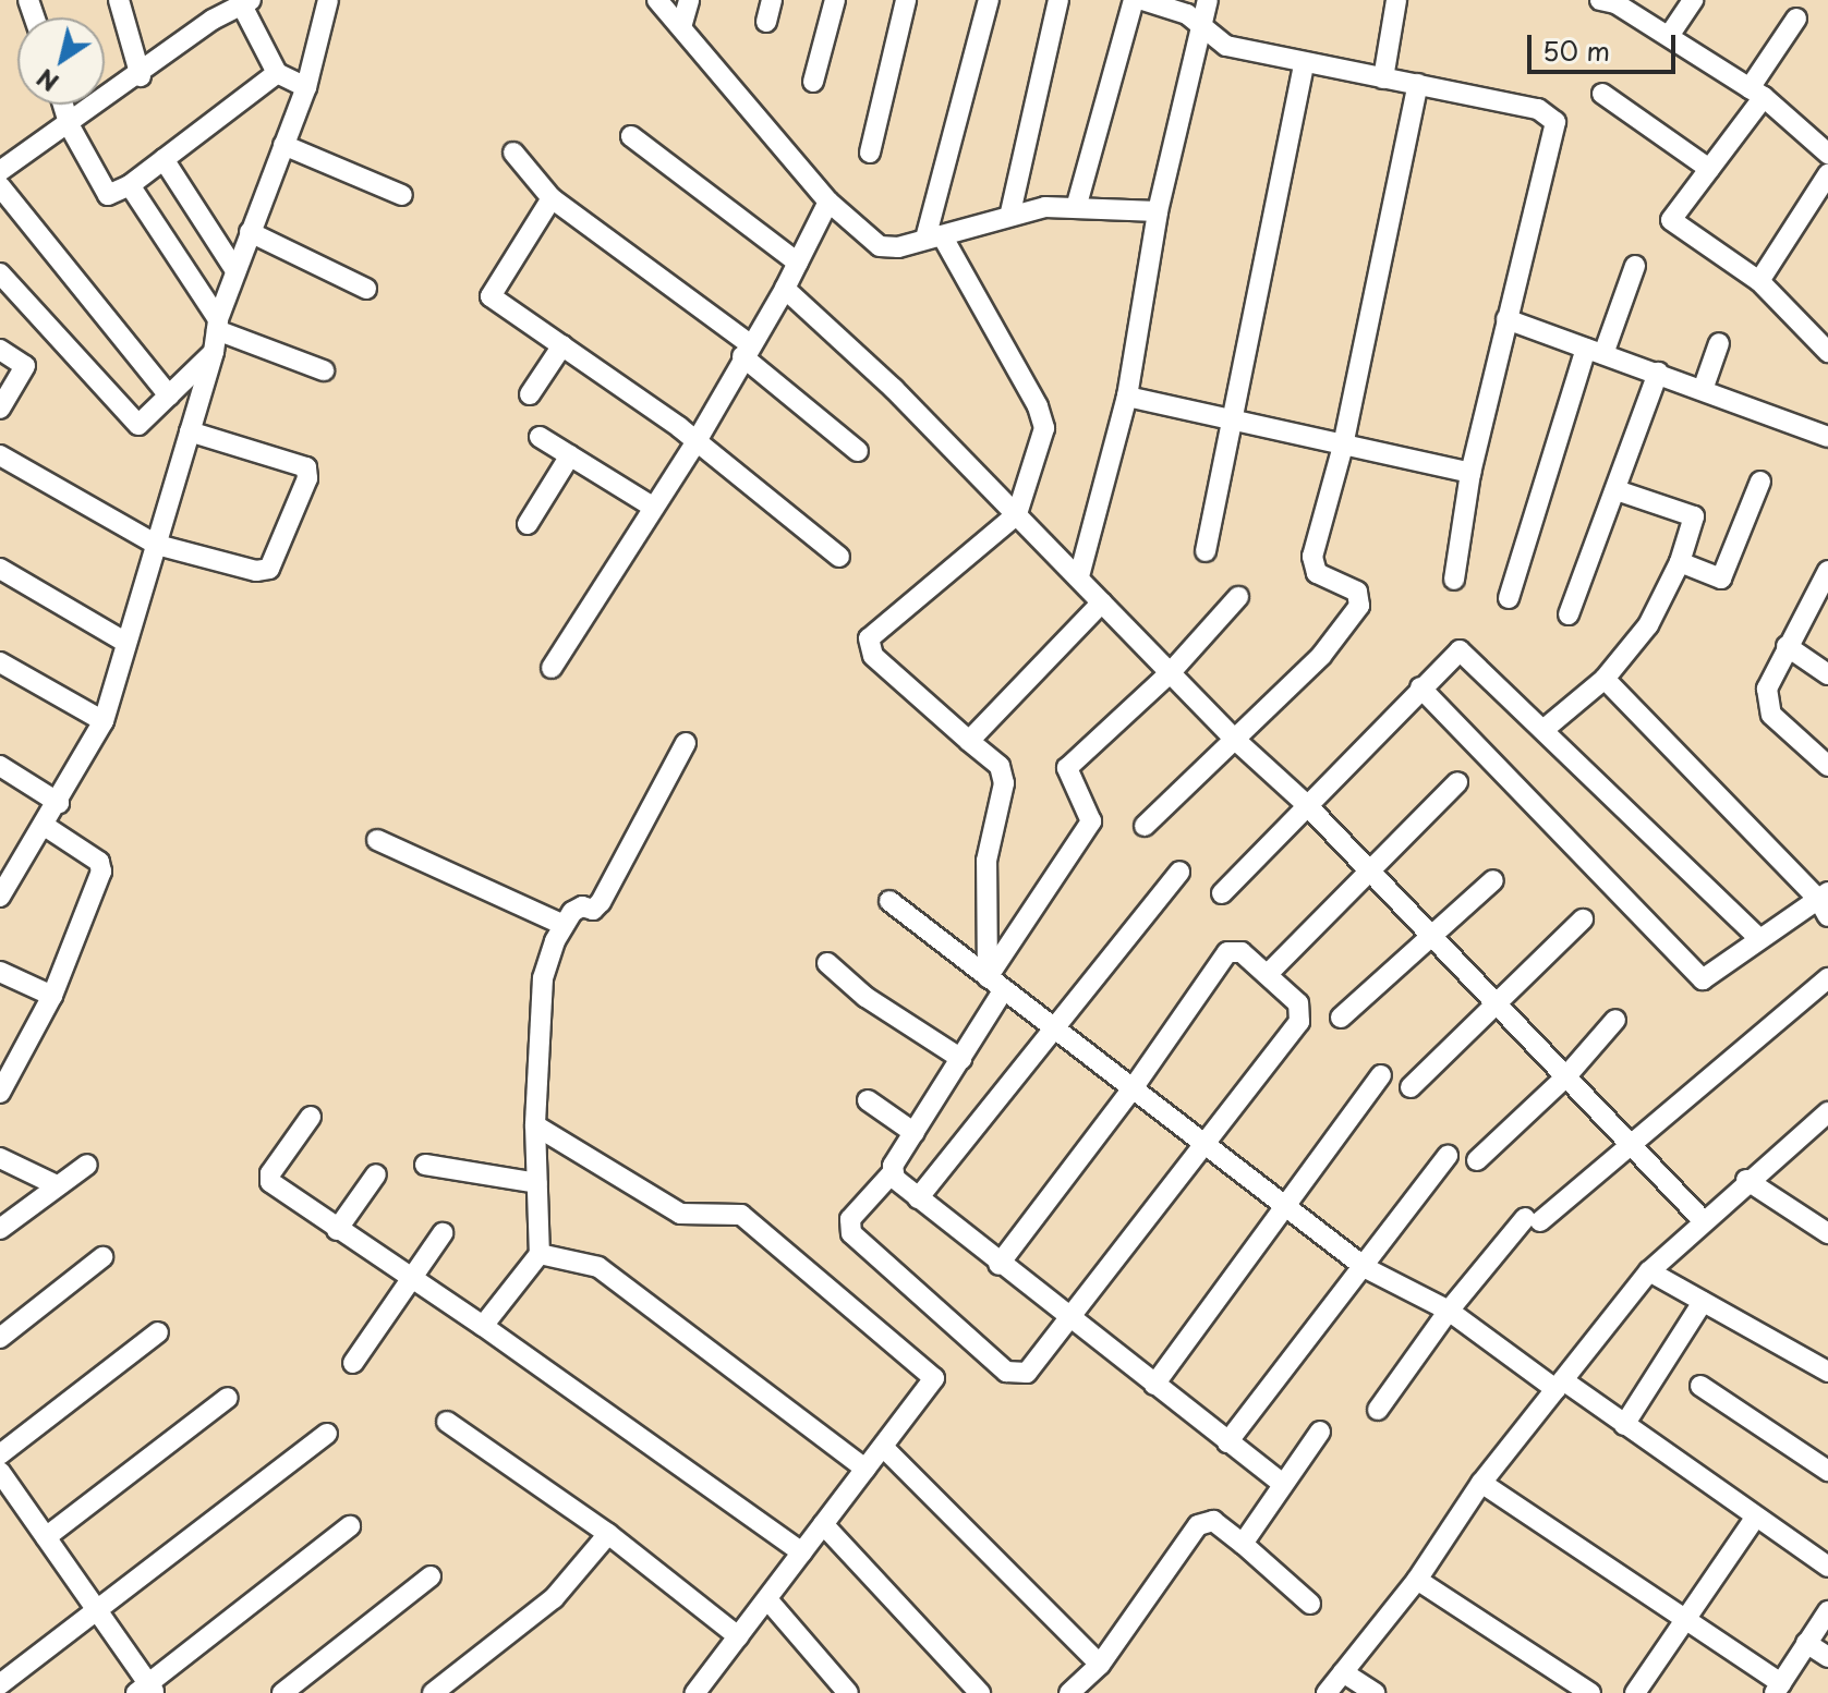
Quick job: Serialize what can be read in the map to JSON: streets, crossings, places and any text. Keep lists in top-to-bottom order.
{
  "scale_bar": "50 m",
  "north": "bottom left"
}
